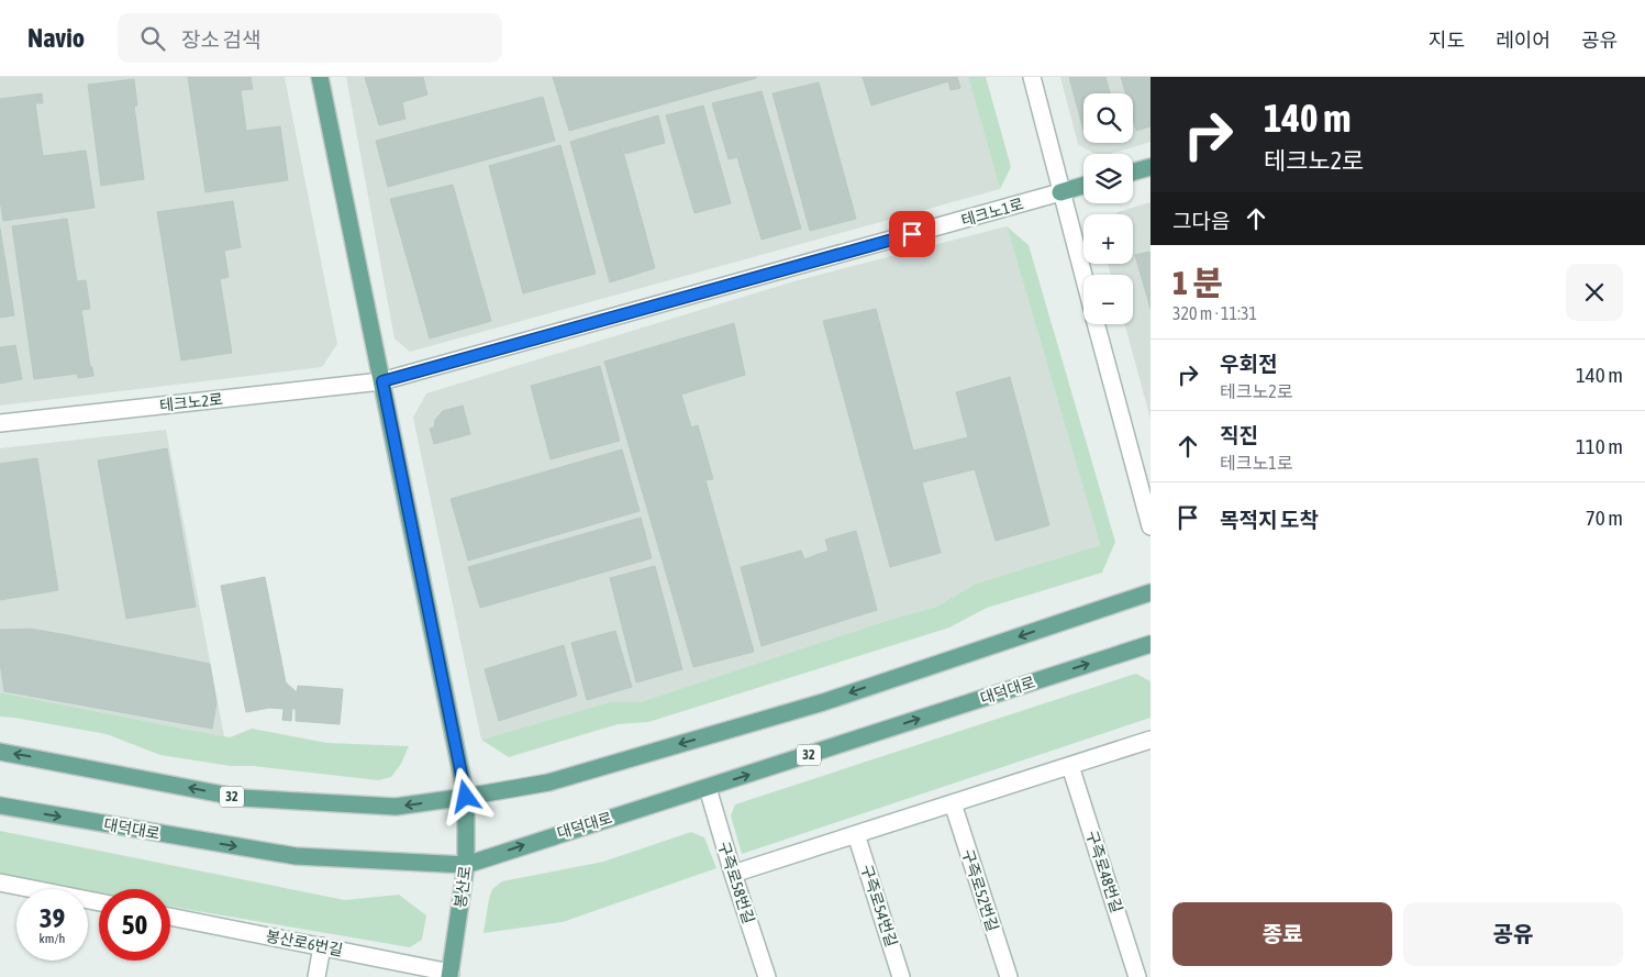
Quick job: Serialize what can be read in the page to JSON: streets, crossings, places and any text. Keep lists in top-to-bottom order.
{
  "streets": {
    "main road": [
      "테크노1로",
      "대덕대로",
      "32",
      "봉산로"
    ],
    "street": [
      "테크노2로",
      "구즉로48번길",
      "구즉로58번길",
      "구즉로52번길",
      "구즉로54번길",
      "봉산로6번길"
    ]
  },
  "crossings": [
    ["테크노1로", "테크노2로"],
    ["대덕대로", "구즉로58번길"],
    ["대덕대로", "봉산로"],
    ["32", "봉산로"],
    ["봉산로", "봉산로6번길"]
  ],
  "page": {
    "header": "Navio",
    "search": "장소 검색",
    "nav": ["지도", "레이어", "공유"],
    "turn": ["140 m", "테크노2로"],
    "map_buttons": ["+", "−"],
    "then": "그다음",
    "heading": ["1 분", "320 m · 11:31"],
    "list": [
      {
        "name": "우회전",
        "note": "테크노2로",
        "value": "140 m"
      },
      {
        "name": "직진",
        "note": "테크노1로",
        "value": "110 m"
      },
      {
        "name": "목적지 도착",
        "value": "70 m"
      }
    ],
    "speed": "39 km/h",
    "limit": "50",
    "buttons": ["종료", "공유"]
  }
}
